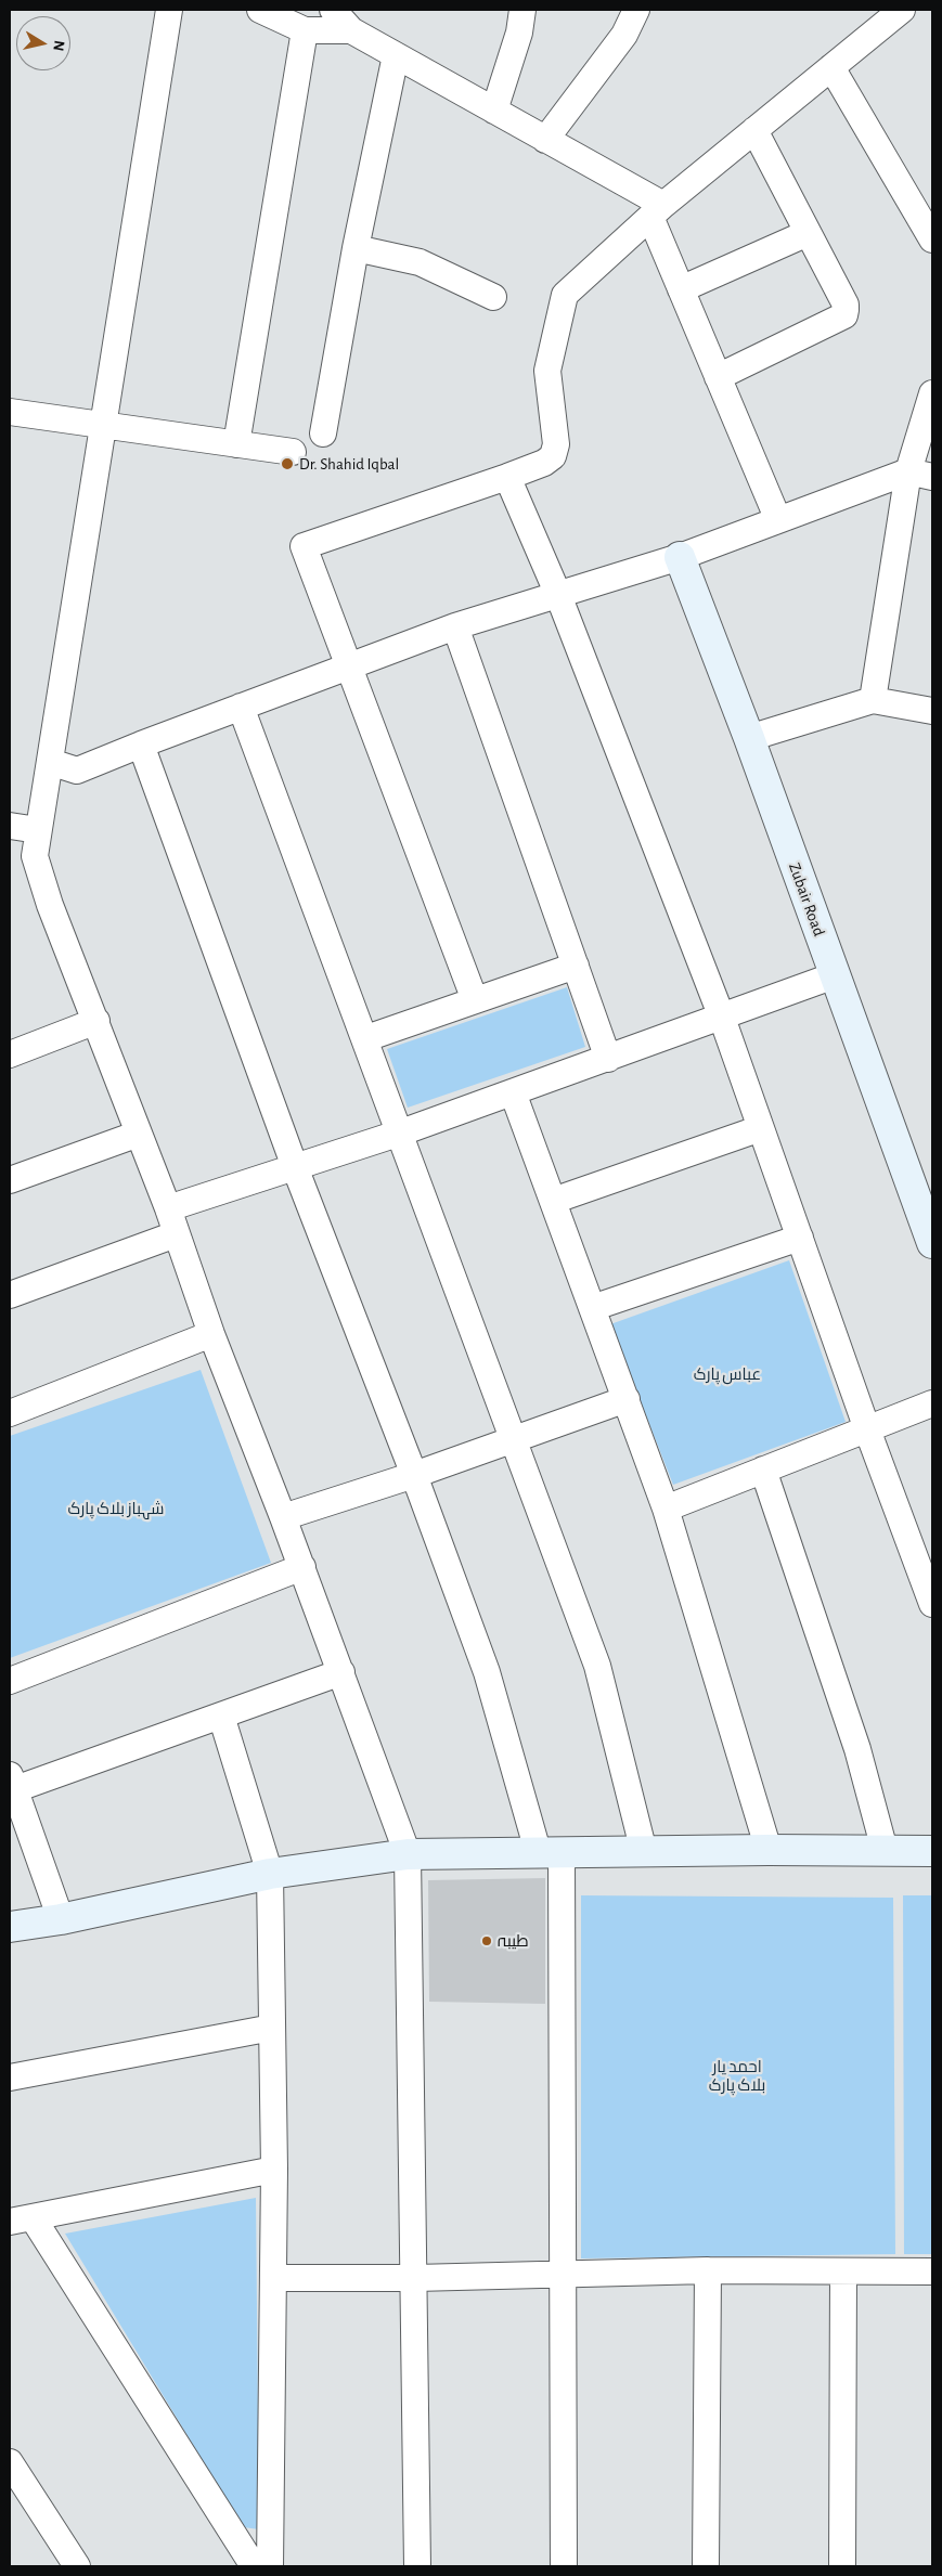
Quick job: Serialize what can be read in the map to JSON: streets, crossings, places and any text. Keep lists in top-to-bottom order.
{
  "streets": {
    "street": ["Zubair Road"]
  },
  "parks": ["عباس پارک", "شہباز بلاک پارک", "احمد یار بلاک پارک"],
  "places": ["Dr. Shahid Iqbal", "طیبہ"],
  "north": "right"
}
